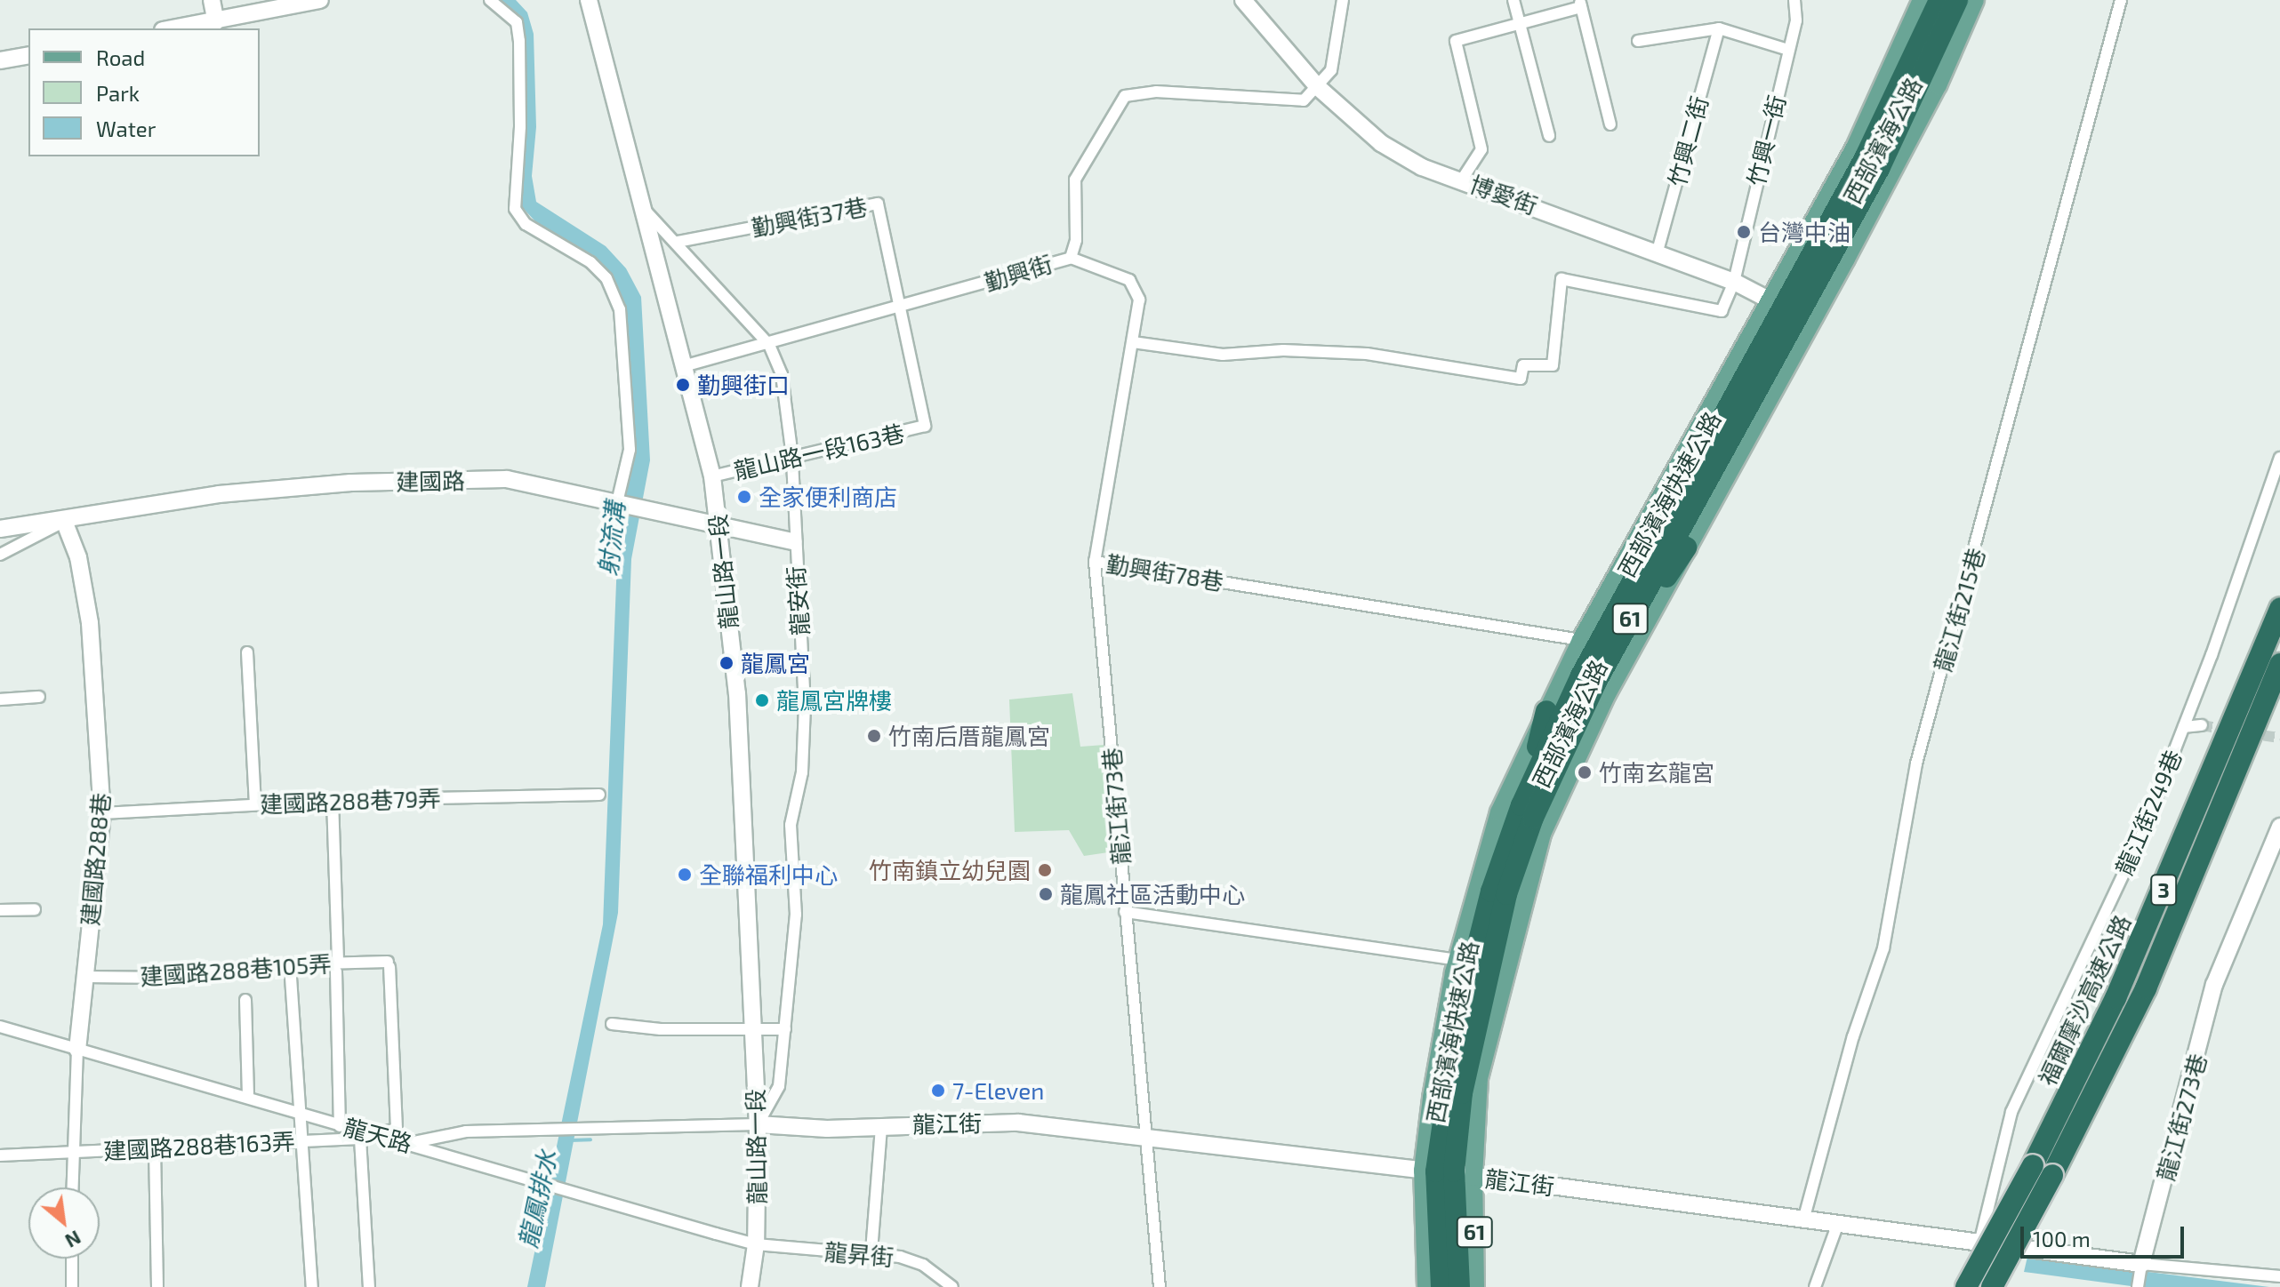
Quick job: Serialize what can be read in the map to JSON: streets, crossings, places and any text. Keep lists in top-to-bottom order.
{
  "streets": {
    "highway": [
      "西部濱海快速公路",
      "61",
      "3",
      "福爾摩沙高速公路"
    ],
    "main road": ["西部濱海公路"],
    "street": [
      "竹興一街",
      "竹興二街",
      "博愛街",
      "勤興街37巷",
      "勤興街",
      "龍山路一段163巷",
      "建國路",
      "龍山路一段",
      "勤興街78巷",
      "龍安街",
      "龍江街215巷",
      "建國路288巷79弄",
      "龍江街73巷",
      "龍江街249巷",
      "建國路288巷",
      "建國路288巷105弄",
      "龍江街273巷",
      "龍江街",
      "龍天路",
      "建國路288巷163弄",
      "龍昇街"
    ]
  },
  "crossings": [
    ["竹興一街", "博愛街"],
    ["竹興一街", "勤興街78巷"],
    ["西部濱海公路", "博愛街"],
    ["西部濱海公路", "西部濱海快速公路"],
    ["西部濱海公路", "勤興街78巷"],
    ["西部濱海公路", "龍江街"],
    ["竹興二街", "博愛街"],
    ["博愛街", "勤興街"],
    ["博愛街", "西部濱海快速公路"],
    ["勤興街37巷", "勤興街"],
    ["勤興街37巷", "龍山路一段163巷"],
    ["勤興街37巷", "龍安街"],
    ["勤興街", "龍山路一段163巷"],
    ["勤興街", "龍山路一段"],
    ["勤興街", "勤興街78巷"],
    ["勤興街", "龍安街"],
    ["龍山路一段163巷", "龍山路一段"],
    ["龍山路一段163巷", "龍安街"],
    ["建國路", "龍山路一段"],
    ["建國路", "龍安街"],
    ["建國路", "建國路288巷"],
    ["西部濱海快速公路", "龍江街"],
    ["龍山路一段", "龍安街"],
    ["龍山路一段", "龍江街"],
    ["龍山路一段", "龍天路"],
    ["龍山路一段", "龍昇街"],
    ["勤興街78巷", "龍江街73巷"],
    ["龍安街", "龍江街"],
    ["龍江街215巷", "龍江街"],
    ["建國路288巷79弄", "建國路288巷"],
    ["龍江街73巷", "龍江街"],
    ["龍江街249巷", "龍江街"],
    ["建國路288巷", "建國路288巷105弄"],
    ["建國路288巷", "龍天路"],
    ["建國路288巷", "建國路288巷163弄"],
    ["建國路288巷105弄", "建國路288巷163弄"],
    ["龍江街273巷", "龍江街"],
    ["龍天路", "建國路288巷163弄"],
    ["龍天路", "龍昇街"]
  ],
  "water": ["射流溝", "龍鳳排水"],
  "places": [
    "台灣中油",
    "勤興街口",
    "全家便利商店",
    "龍鳳宮",
    "龍鳳宮牌樓",
    "竹南后厝龍鳳宮",
    "竹南玄龍宮",
    "竹南鎮立幼兒園",
    "全聯福利中心",
    "龍鳳社區活動中心",
    "7-Eleven"
  ],
  "legend": ["Road", "Park", "Water"],
  "scale_bar": "100 m",
  "north": "bottom right"
}
